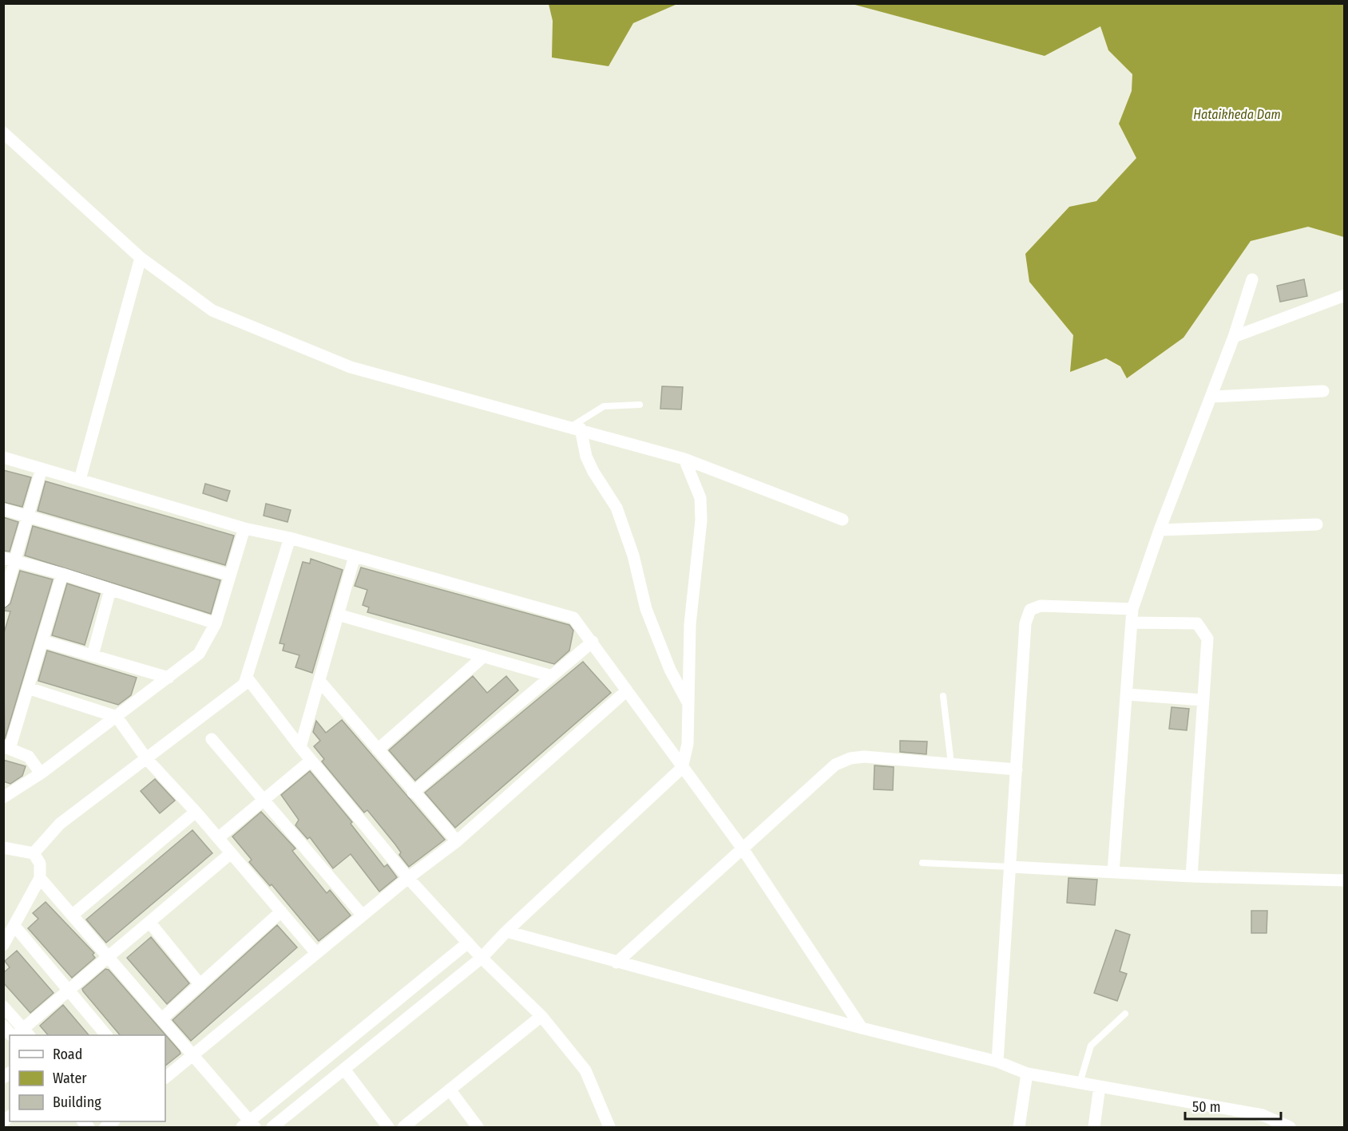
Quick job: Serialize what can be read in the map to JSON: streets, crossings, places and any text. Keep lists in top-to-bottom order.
{
  "water": ["Hataikheda Dam"],
  "legend": ["Road", "Water", "Building"],
  "scale_bar": "50 m"
}
